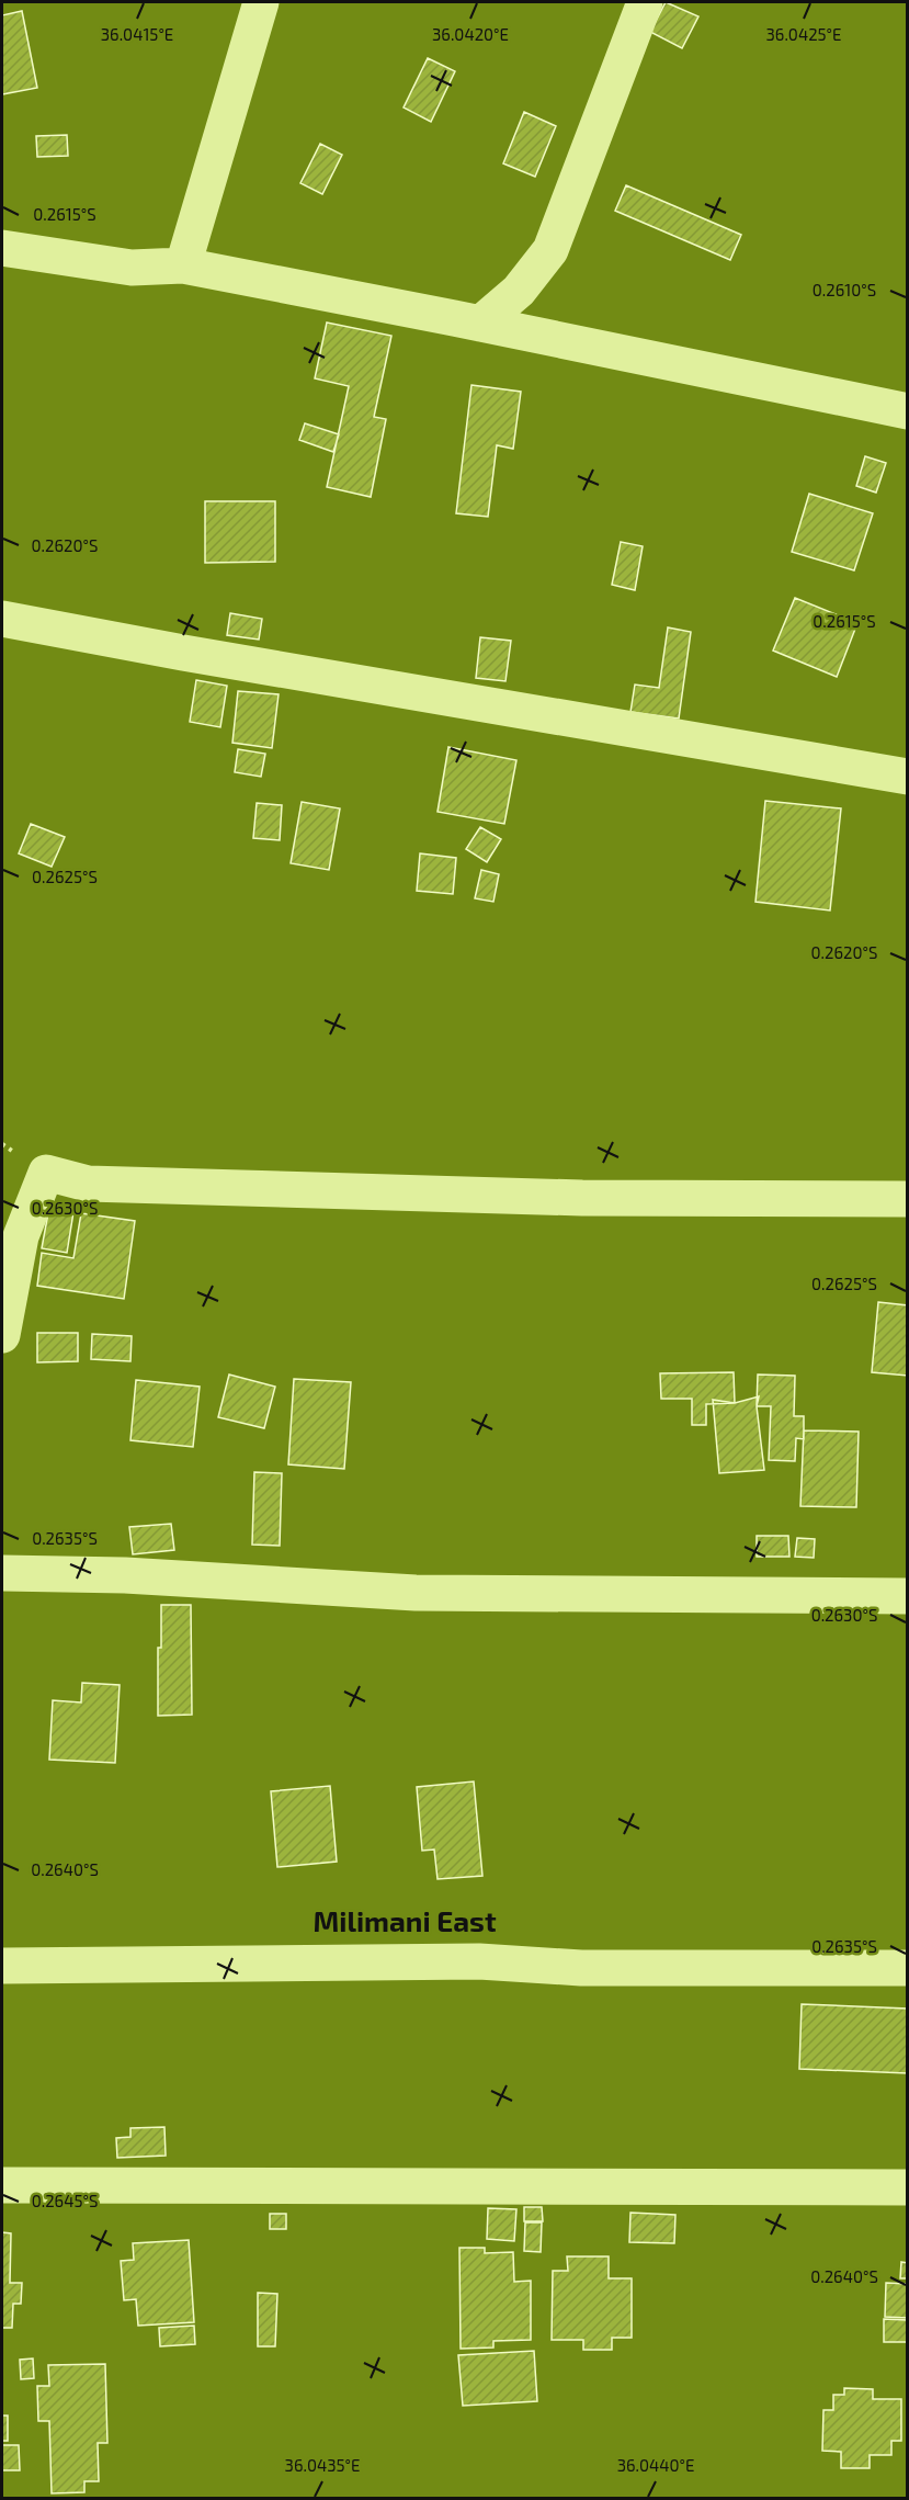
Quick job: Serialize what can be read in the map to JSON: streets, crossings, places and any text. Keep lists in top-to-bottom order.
{
  "districts": ["Milimani East"],
  "coordinates": [
    "36.0415°E",
    "36.0420°E",
    "36.0425°E",
    "0.2615°S",
    "0.2610°S",
    "0.2620°S",
    "0.2625°S",
    "0.2630°S",
    "0.2635°S",
    "0.2640°S",
    "0.2645°S",
    "36.0435°E",
    "36.0440°E"
  ]
}
